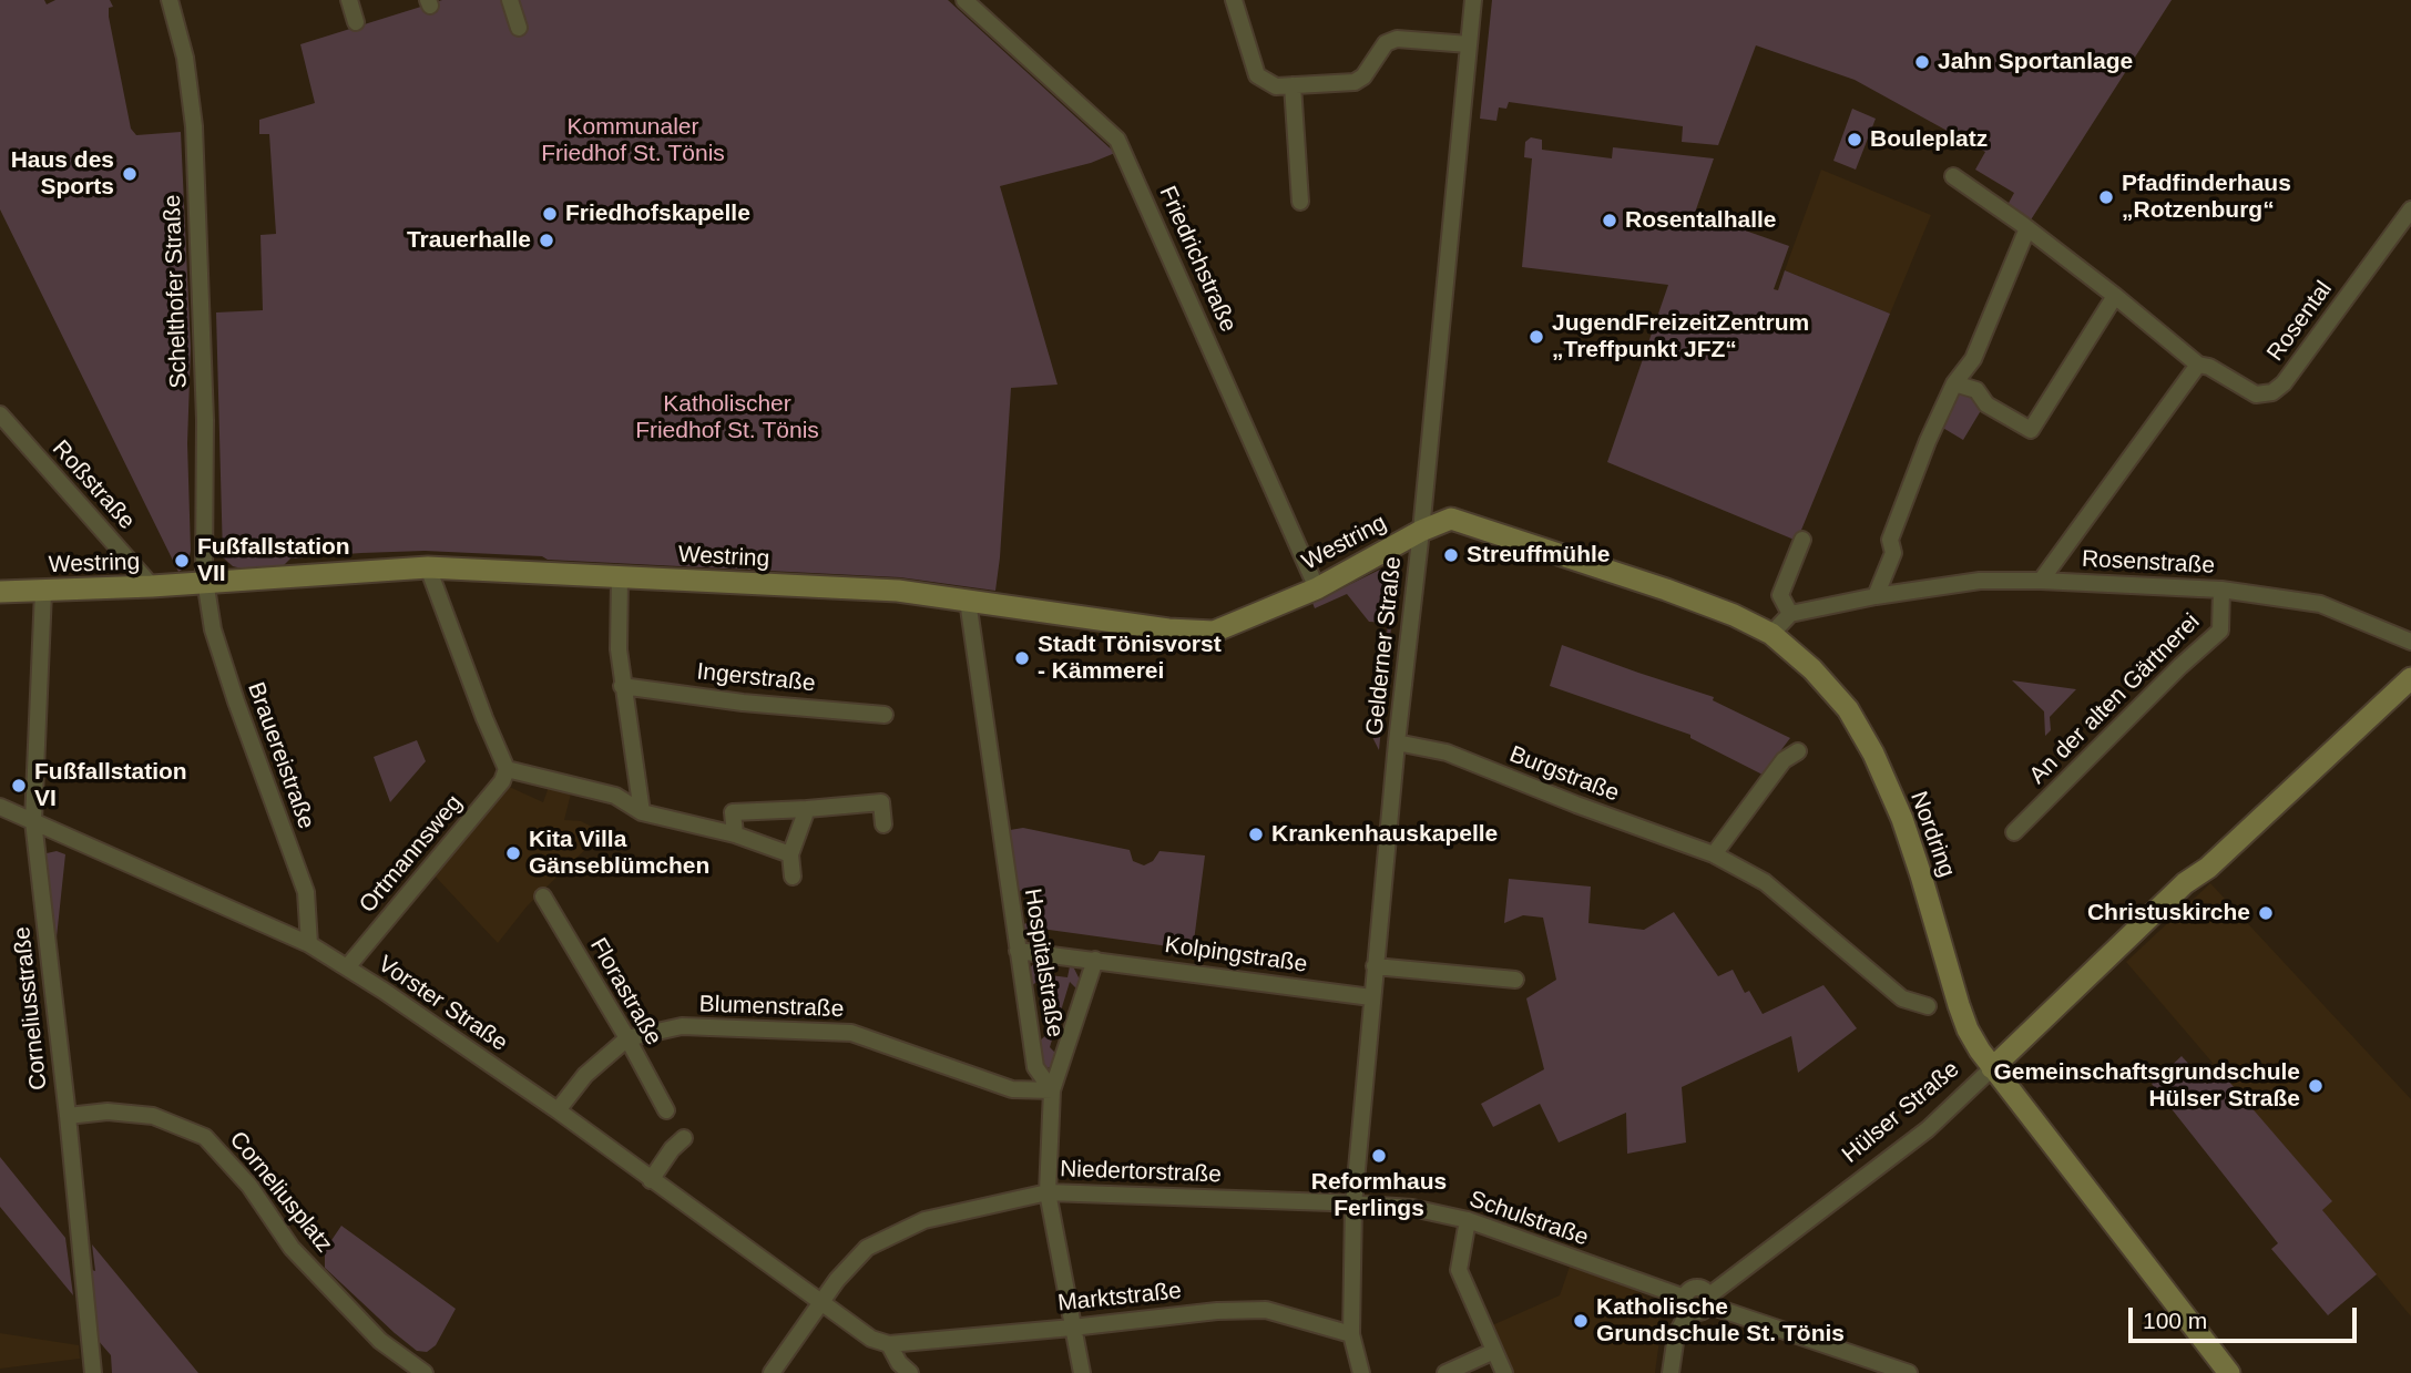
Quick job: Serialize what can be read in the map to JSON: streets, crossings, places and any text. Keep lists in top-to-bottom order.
{
  "streets": {
    "street": [
      "Friedrichstraße",
      "Schelthofer Straße",
      "Rosental",
      "Roßstraße",
      "Westring",
      "Rosenstraße",
      "Gelderner Straße",
      "Ingerstraße",
      "An der alten Gärtnerei",
      "Brauereistraße",
      "Burgstraße",
      "Nordring",
      "Ortmannsweg",
      "Kolpingstraße",
      "Hospitalstraße",
      "Florastraße",
      "Vorster Straße",
      "Blumenstraße",
      "Corneliusstraße",
      "Hülser Straße",
      "Niedertorstraße",
      "Corneliusplatz",
      "Schulstraße",
      "Marktstraße"
    ]
  },
  "crossings": [
    ["Friedrichstraße", "Westring"],
    ["Schelthofer Straße", "Westring"],
    ["Schelthofer Straße", "Brauereistraße"],
    ["Roßstraße", "Westring"],
    ["Westring", "Gelderner Straße"],
    ["Westring", "Brauereistraße"],
    ["Westring", "Nordring"],
    ["Westring", "Hospitalstraße"],
    ["Westring", "Corneliusstraße"],
    ["Rosenstraße", "An der alten Gärtnerei"],
    ["Gelderner Straße", "Burgstraße"],
    ["Gelderner Straße", "Nordring"],
    ["Gelderner Straße", "Kolpingstraße"],
    ["Gelderner Straße", "Niedertorstraße"],
    ["Gelderner Straße", "Schulstraße"],
    ["Gelderner Straße", "Marktstraße"],
    ["Brauereistraße", "Vorster Straße"],
    ["Nordring", "Hülser Straße"],
    ["Ortmannsweg", "Vorster Straße"],
    ["Kolpingstraße", "Hospitalstraße"],
    ["Hospitalstraße", "Blumenstraße"],
    ["Florastraße", "Blumenstraße"],
    ["Vorster Straße", "Blumenstraße"],
    ["Vorster Straße", "Corneliusstraße"],
    ["Vorster Straße", "Niedertorstraße"],
    ["Vorster Straße", "Marktstraße"],
    ["Corneliusstraße", "Corneliusplatz"],
    ["Niedertorstraße", "Schulstraße"]
  ],
  "parks": ["Kommunaler Friedhof St. Tönis", "Katholischer Friedhof St. Tönis"],
  "places": [
    "Jahn Sportanlage",
    "Bouleplatz",
    "Haus des Sports",
    "Pfadfinderhaus „Rotzenburg“",
    "Friedhofskapelle",
    "Rosentalhalle",
    "Trauerhalle",
    "JugendFreizeitZentrum „Treffpunkt JFZ“",
    "Streuffmühle",
    "Fußfallstation VII",
    "Stadt Tönisvorst - Kämmerei",
    "Fußfallstation VI",
    "Krankenhauskapelle",
    "Kita Villa Gänseblümchen",
    "Christuskirche",
    "Gemeinschaftsgrundschule Hülser Straße",
    "Reformhaus Ferlings",
    "Katholische Grundschule St. Tönis"
  ],
  "scale_bar": "100 m"
}
